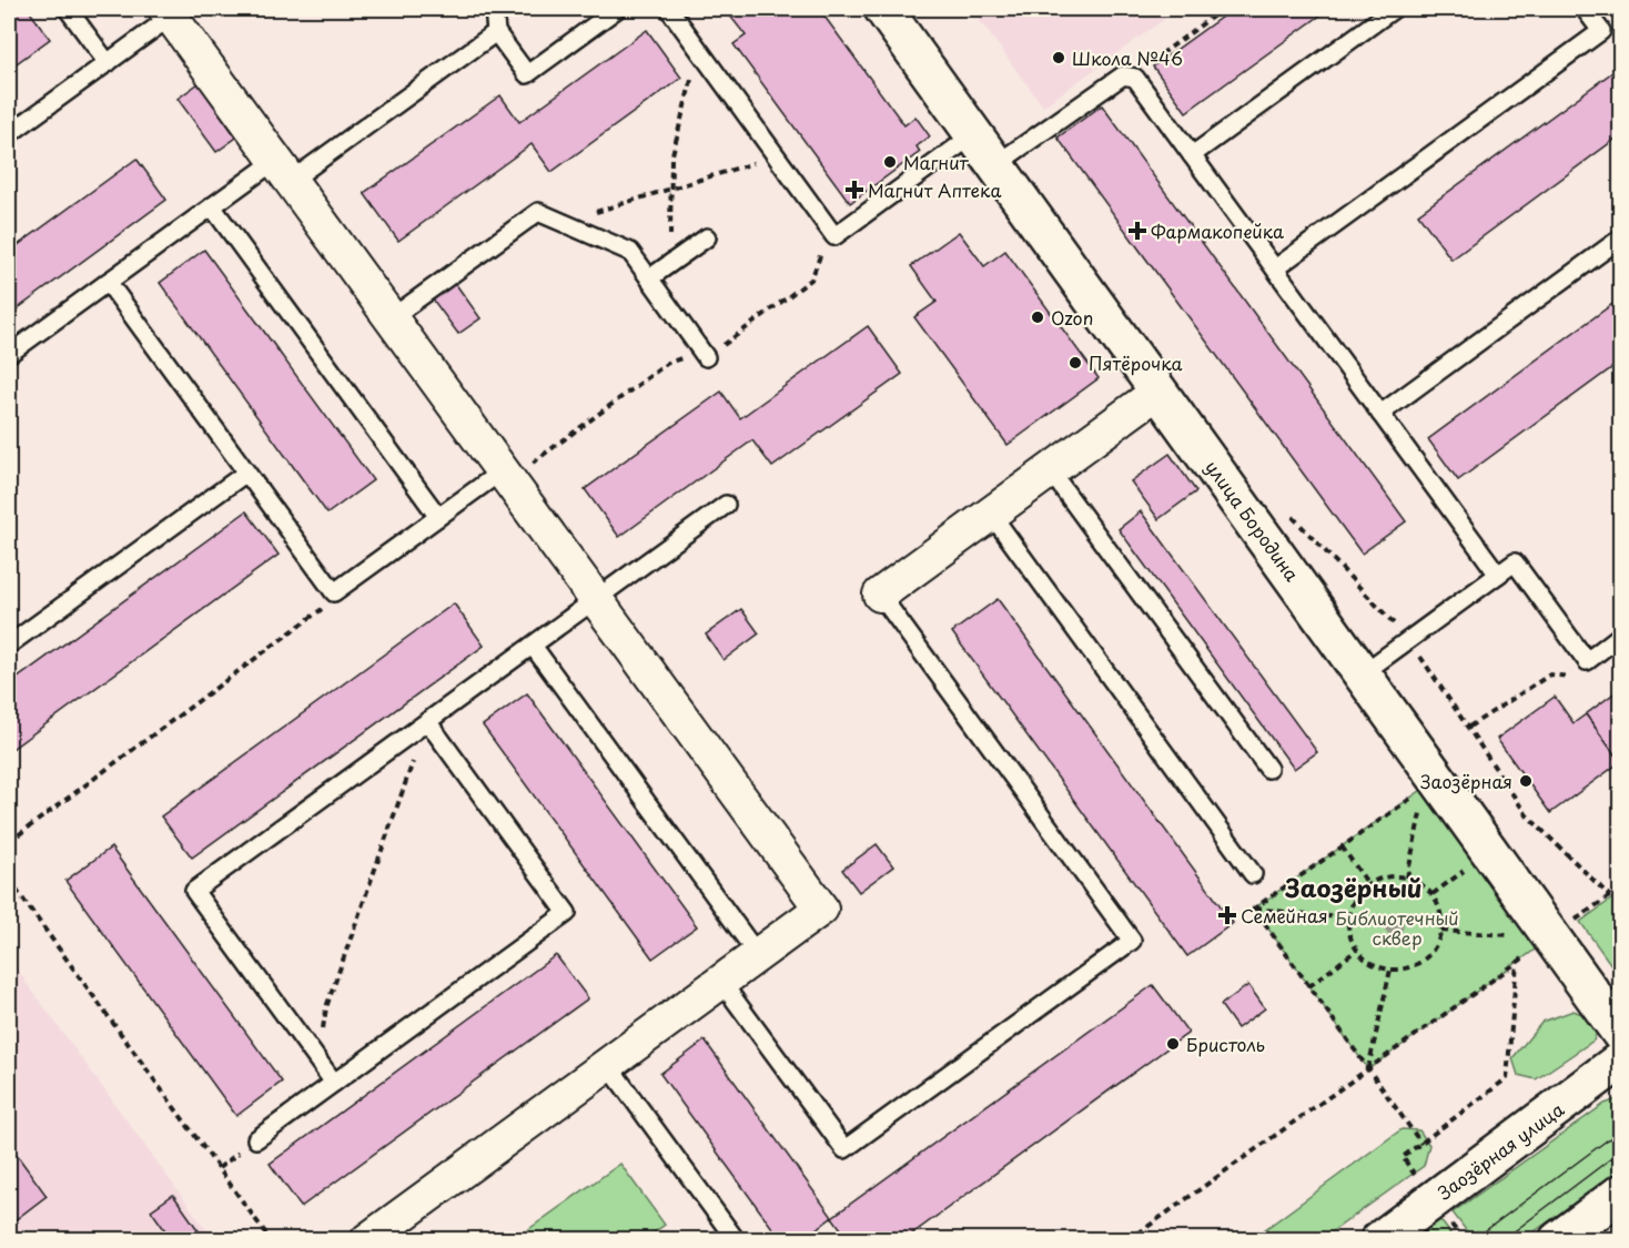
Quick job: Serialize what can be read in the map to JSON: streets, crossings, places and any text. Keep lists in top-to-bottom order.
{
  "streets": {
    "street": ["улица Бородина", "Заозёрная улица"]
  },
  "districts": ["Заозёрный"],
  "parks": ["Библиотечный сквер"],
  "places": {
    "other": [
      "Школа №46",
      "Магнит",
      "Ozon",
      "Пятёрочка",
      "Заозёрная",
      "Бристоль"
    ],
    "health": ["Магнит Аптека", "Фармакопейка", "Семейная"]
  }
}
